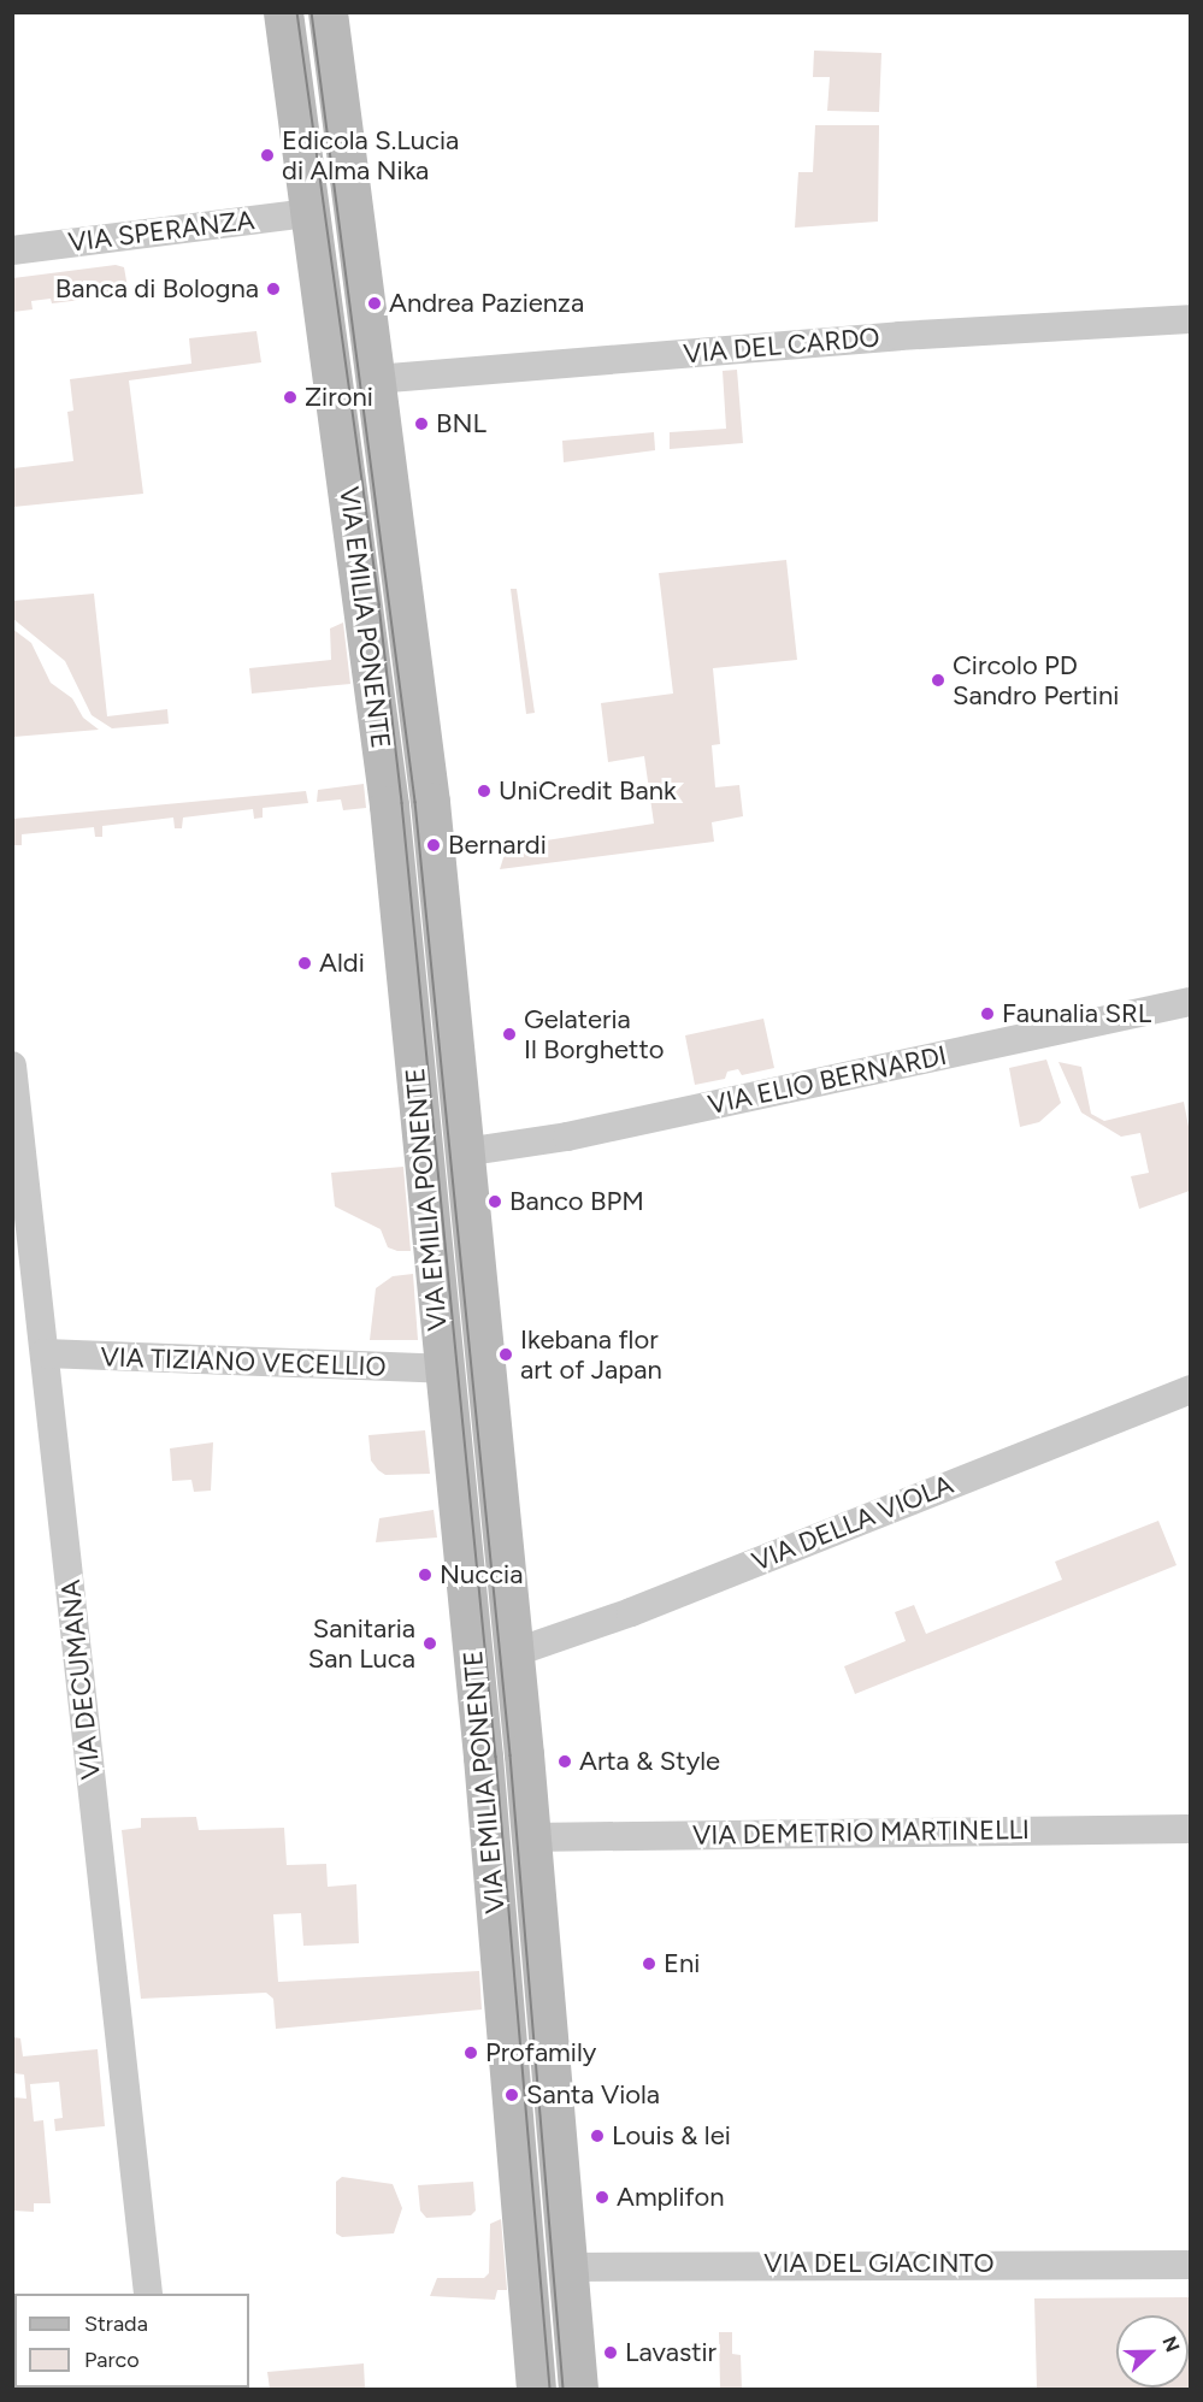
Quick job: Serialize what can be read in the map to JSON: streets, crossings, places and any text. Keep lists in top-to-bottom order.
{
  "streets": {
    "main road": ["VIA EMILIA PONENTE"],
    "street": [
      "VIA SPERANZA",
      "VIA DEL CARDO",
      "VIA ELIO BERNARDI",
      "VIA TIZIANO VECELLIO",
      "VIA DELLA VIOLA",
      "VIA DECUMANA",
      "VIA DEMETRIO MARTINELLI",
      "VIA DEL GIACINTO"
    ]
  },
  "crossings": [
    ["VIA SPERANZA", "VIA EMILIA PONENTE"],
    ["VIA DEL CARDO", "VIA EMILIA PONENTE"],
    ["VIA EMILIA PONENTE", "VIA ELIO BERNARDI"],
    ["VIA EMILIA PONENTE", "VIA TIZIANO VECELLIO"],
    ["VIA EMILIA PONENTE", "VIA DELLA VIOLA"],
    ["VIA EMILIA PONENTE", "VIA DEMETRIO MARTINELLI"],
    ["VIA EMILIA PONENTE", "VIA DEL GIACINTO"],
    ["VIA TIZIANO VECELLIO", "VIA DECUMANA"]
  ],
  "places": [
    "Edicola S.Lucia di Alma Nika",
    "Banca di Bologna",
    "Andrea Pazienza",
    "Zironi",
    "BNL",
    "Circolo PD Sandro Pertini",
    "UniCredit Bank",
    "Bernardi",
    "Aldi",
    "Faunalia SRL",
    "Gelateria Il Borghetto",
    "Banco BPM",
    "Ikebana flor art of Japan",
    "Nuccia",
    "Sanitaria San Luca",
    "Arta & Style",
    "Eni",
    "Profamily",
    "Santa Viola",
    "Louis & lei",
    "Amplifon",
    "Lavastir"
  ],
  "legend": ["Strada", "Parco"],
  "north": "right"
}
